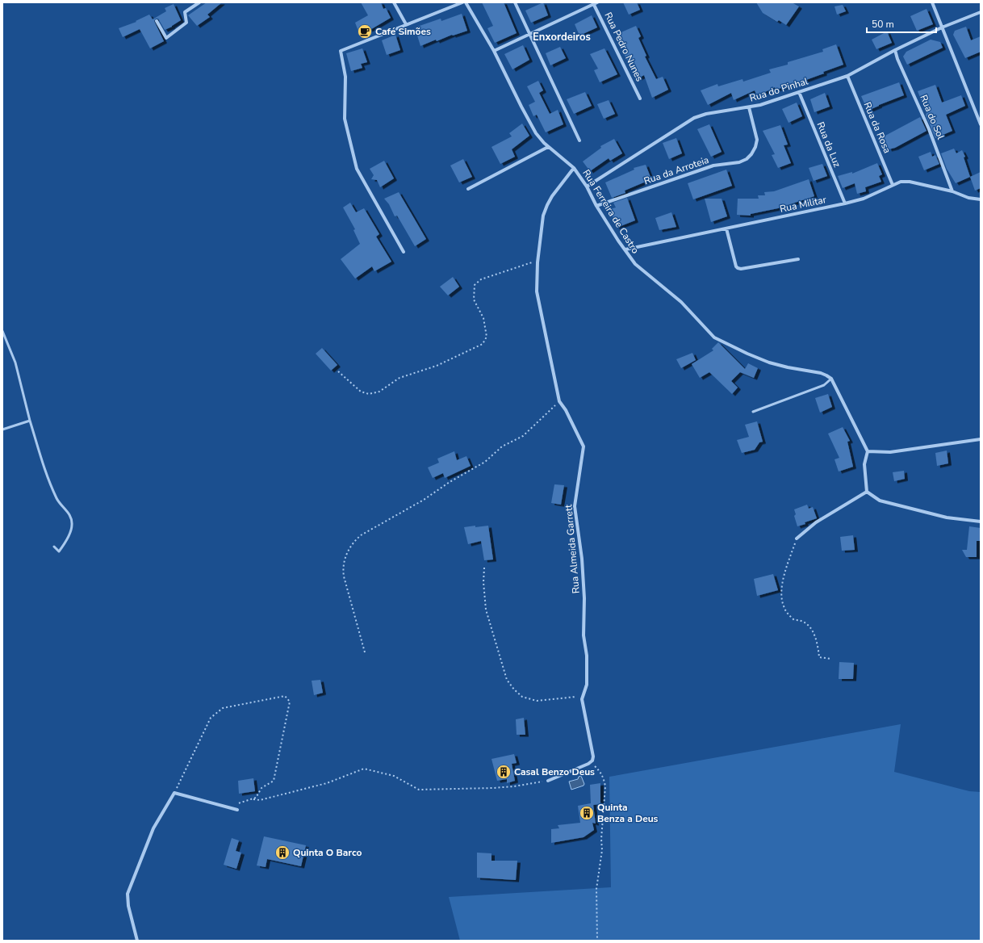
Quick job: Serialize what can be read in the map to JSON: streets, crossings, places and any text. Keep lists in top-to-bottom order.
{
  "streets": {
    "street": [
      "Rua Pedro Nunes",
      "Rua do Pinhal",
      "Rua do Sol",
      "Rua da Rosa",
      "Rua da Luz",
      "Rua da Arroteia",
      "Rua Militar",
      "Rua Ferreira de Castro",
      "Rua Almeida Garrett"
    ]
  },
  "crossings": [
    ["Rua do Pinhal", "Rua do Sol"],
    ["Rua do Pinhal", "Rua da Rosa"],
    ["Rua do Pinhal", "Rua da Luz"],
    ["Rua do Pinhal", "Rua da Arroteia"],
    ["Rua do Pinhal", "Rua Ferreira de Castro"],
    ["Rua do Sol", "Rua Militar"],
    ["Rua da Rosa", "Rua Militar"],
    ["Rua da Luz", "Rua Militar"],
    ["Rua da Arroteia", "Rua Ferreira de Castro"],
    ["Rua Militar", "Rua Ferreira de Castro"],
    ["Rua Ferreira de Castro", "Rua Almeida Garrett"]
  ],
  "districts": ["Enxordeiros"],
  "places": {
    "cafe": ["Café Simões"],
    "building": ["Casal Benzo Deus", "Quinta Benza a Deus", "Quinta O Barco"]
  },
  "scale_bar": "50 m"
}
